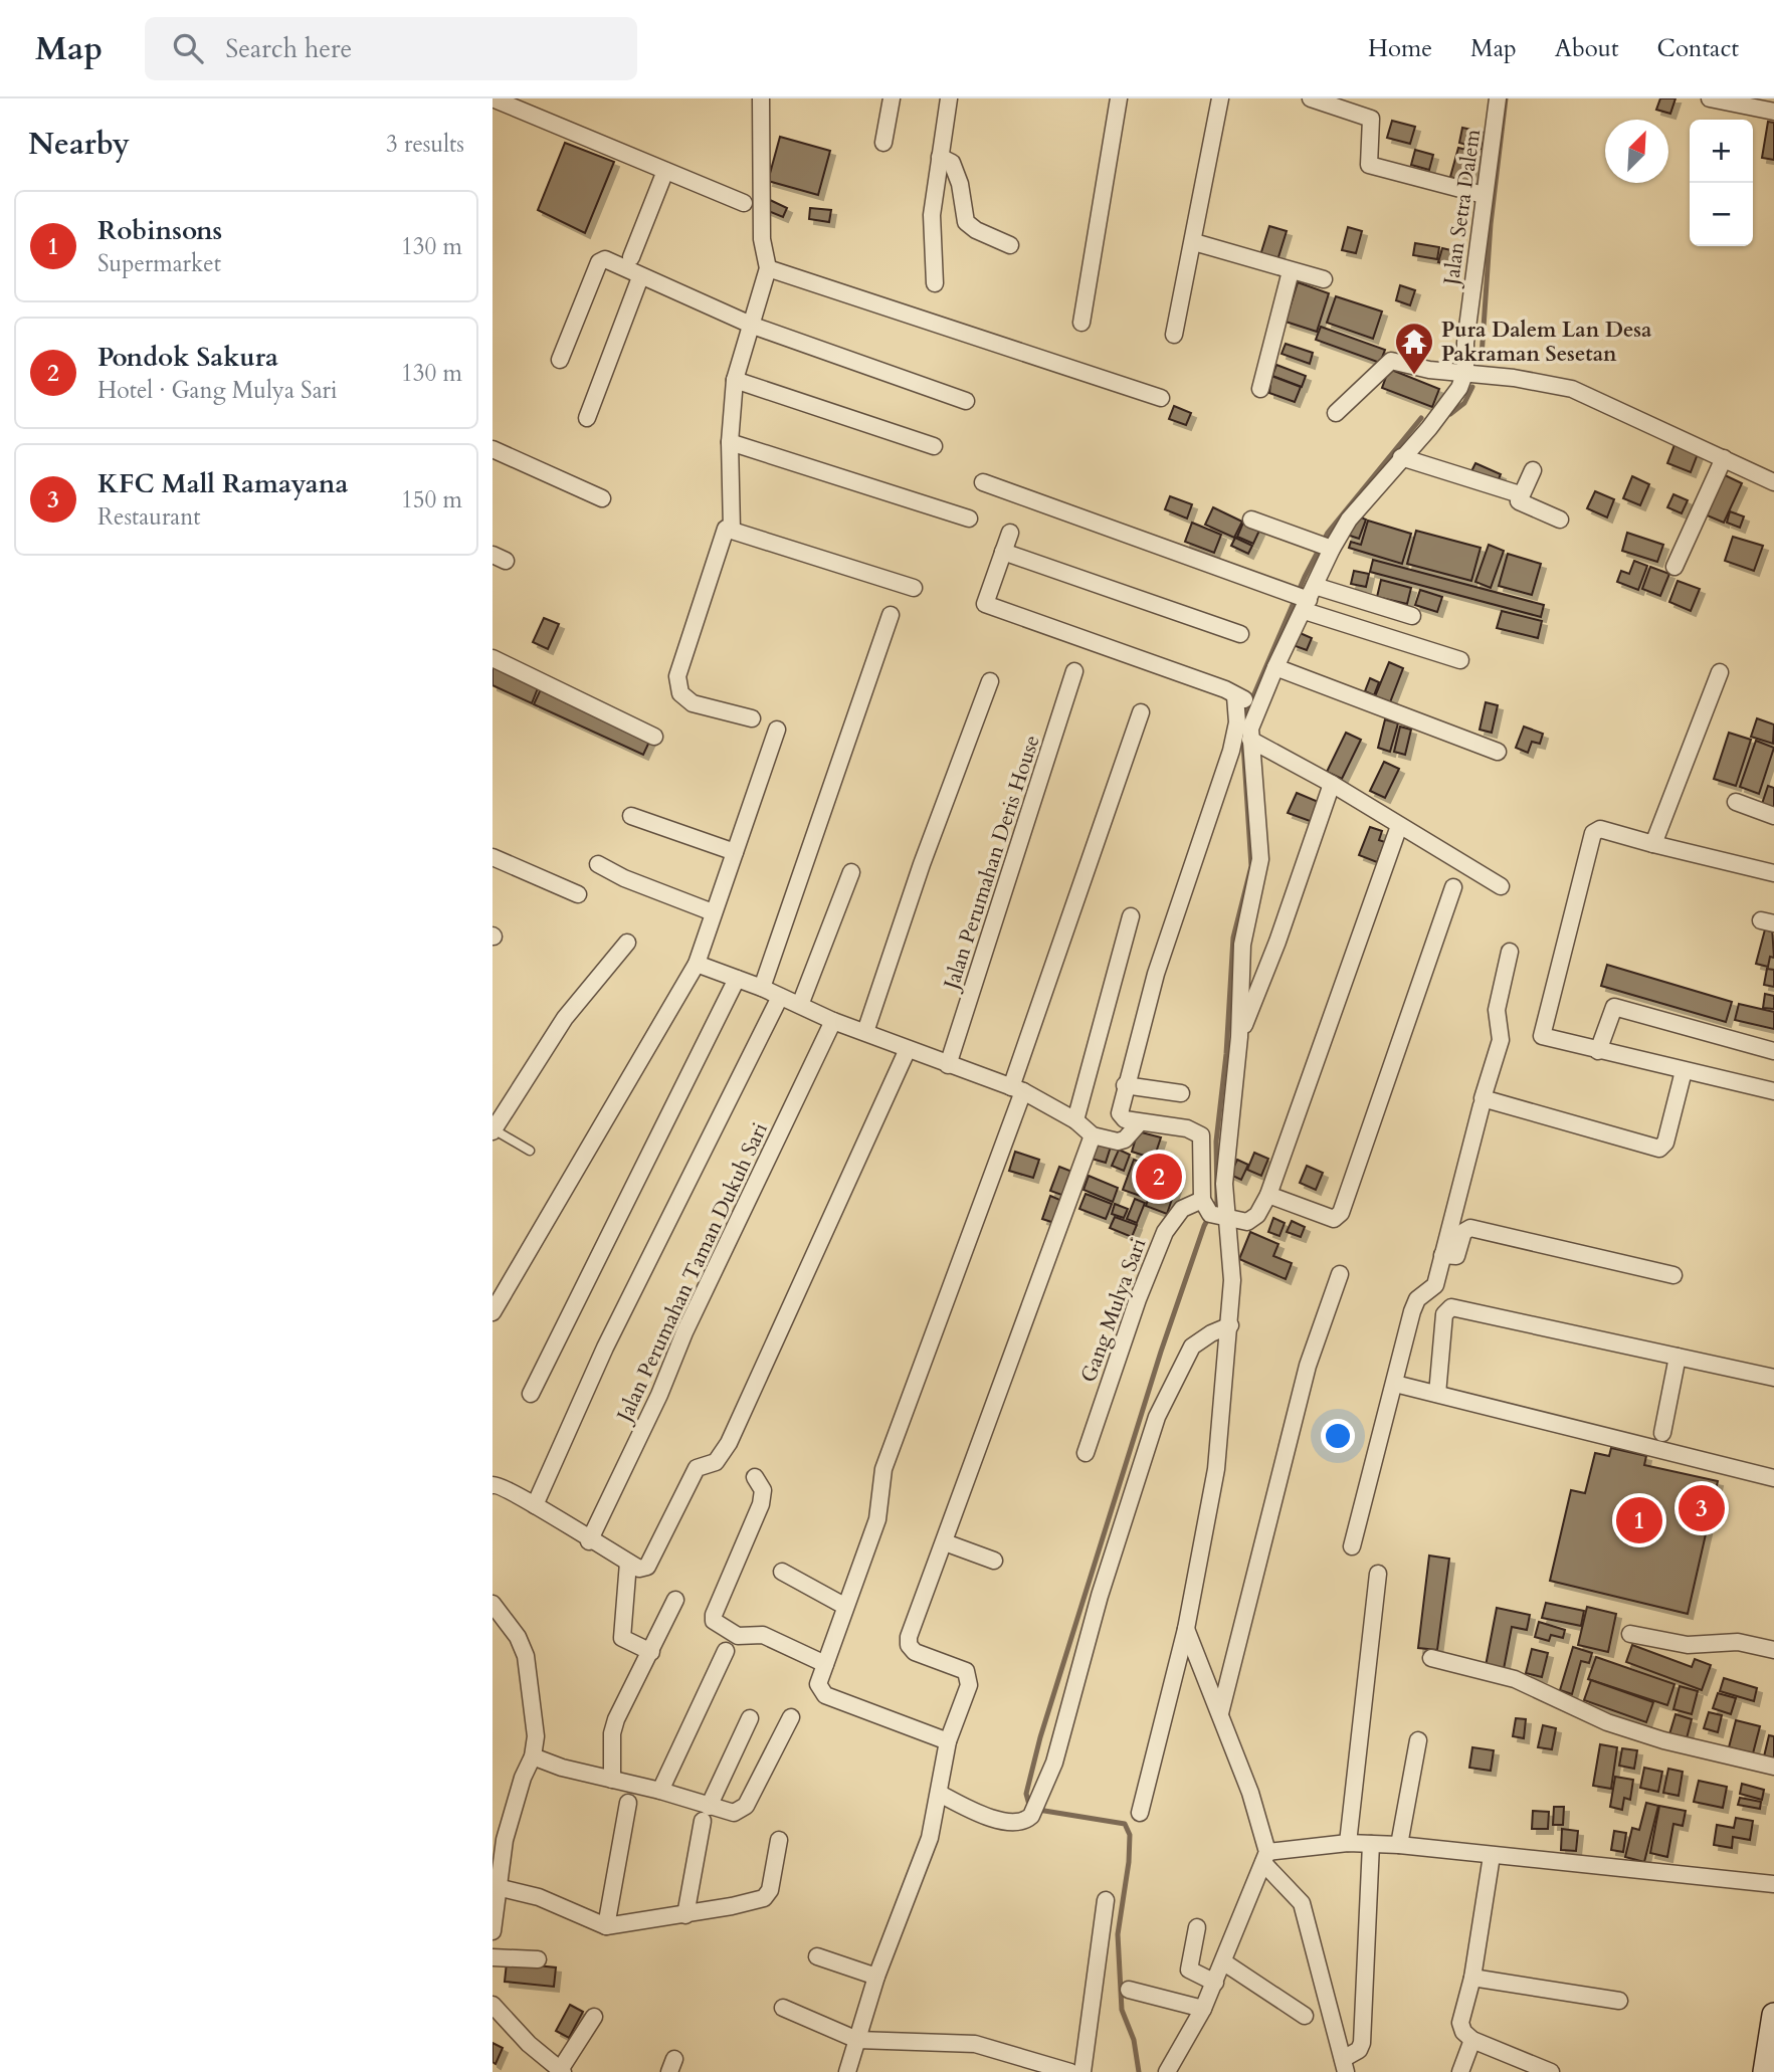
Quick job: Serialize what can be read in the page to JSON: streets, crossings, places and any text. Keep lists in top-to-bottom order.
{
  "streets": {
    "street": [
      "Jalan Setra Dalem",
      "Jalan Perumahan Deris House",
      "Jalan Perumahan Taman Dukuh Sari",
      "Gang Mulya Sari"
    ]
  },
  "places": {
    "temple": ["Pura Dalem Lan Desa Pakraman Sesetan"]
  },
  "north": "top right",
  "page": {
    "header": "Map",
    "search": "Search here",
    "nav": [
      "Home",
      "Map",
      "About",
      "Contact"
    ],
    "heading": ["Nearby", "3 results"],
    "map_buttons": ["+", "−"],
    "list": [
      {
        "mark": "1",
        "name": "Robinsons",
        "note": "Supermarket",
        "value": "130 m"
      },
      {
        "mark": "2",
        "name": "Pondok Sakura",
        "note": "Hotel · Gang Mulya Sari",
        "value": "130 m"
      },
      {
        "mark": "3",
        "name": "KFC Mall Ramayana",
        "note": "Restaurant",
        "value": "150 m"
      }
    ],
    "pins": ["2", "3", "1"]
  }
}
